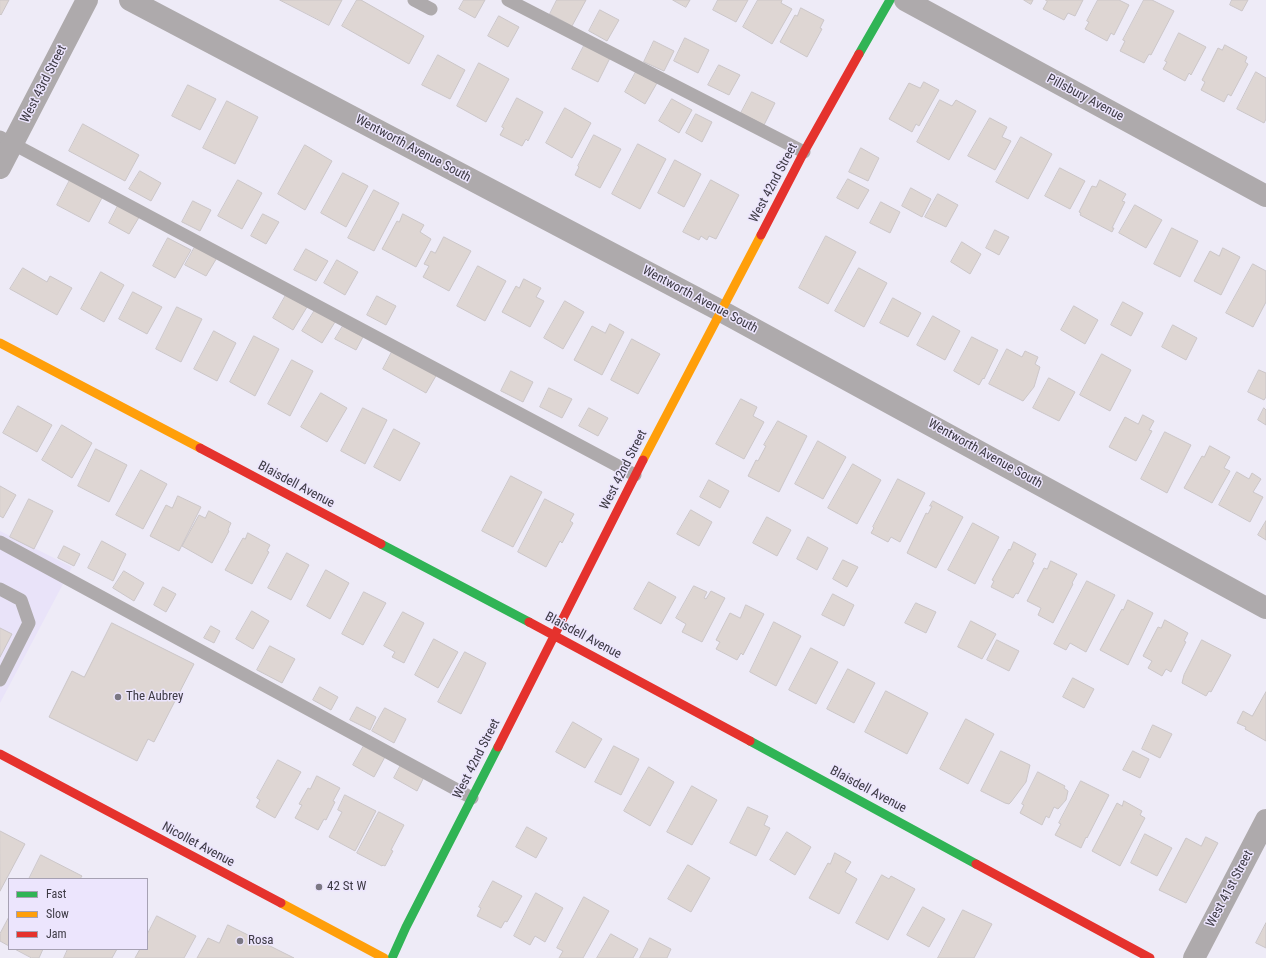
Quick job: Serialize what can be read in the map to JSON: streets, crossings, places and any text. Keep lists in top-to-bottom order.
{
  "streets": {
    "street": [
      "West 43rd Street",
      "Pillsbury Avenue",
      "Wentworth Avenue South",
      "West 42nd Street",
      "Blaisdell Avenue",
      "Nicollet Avenue",
      "West 41st Street"
    ]
  },
  "crossings": [
    ["Wentworth Avenue South", "West 42nd Street"],
    ["West 42nd Street", "Blaisdell Avenue"]
  ],
  "places": ["The Aubrey", "42 St W", "Rosa"],
  "legend": ["Fast", "Slow", "Jam"]
}
